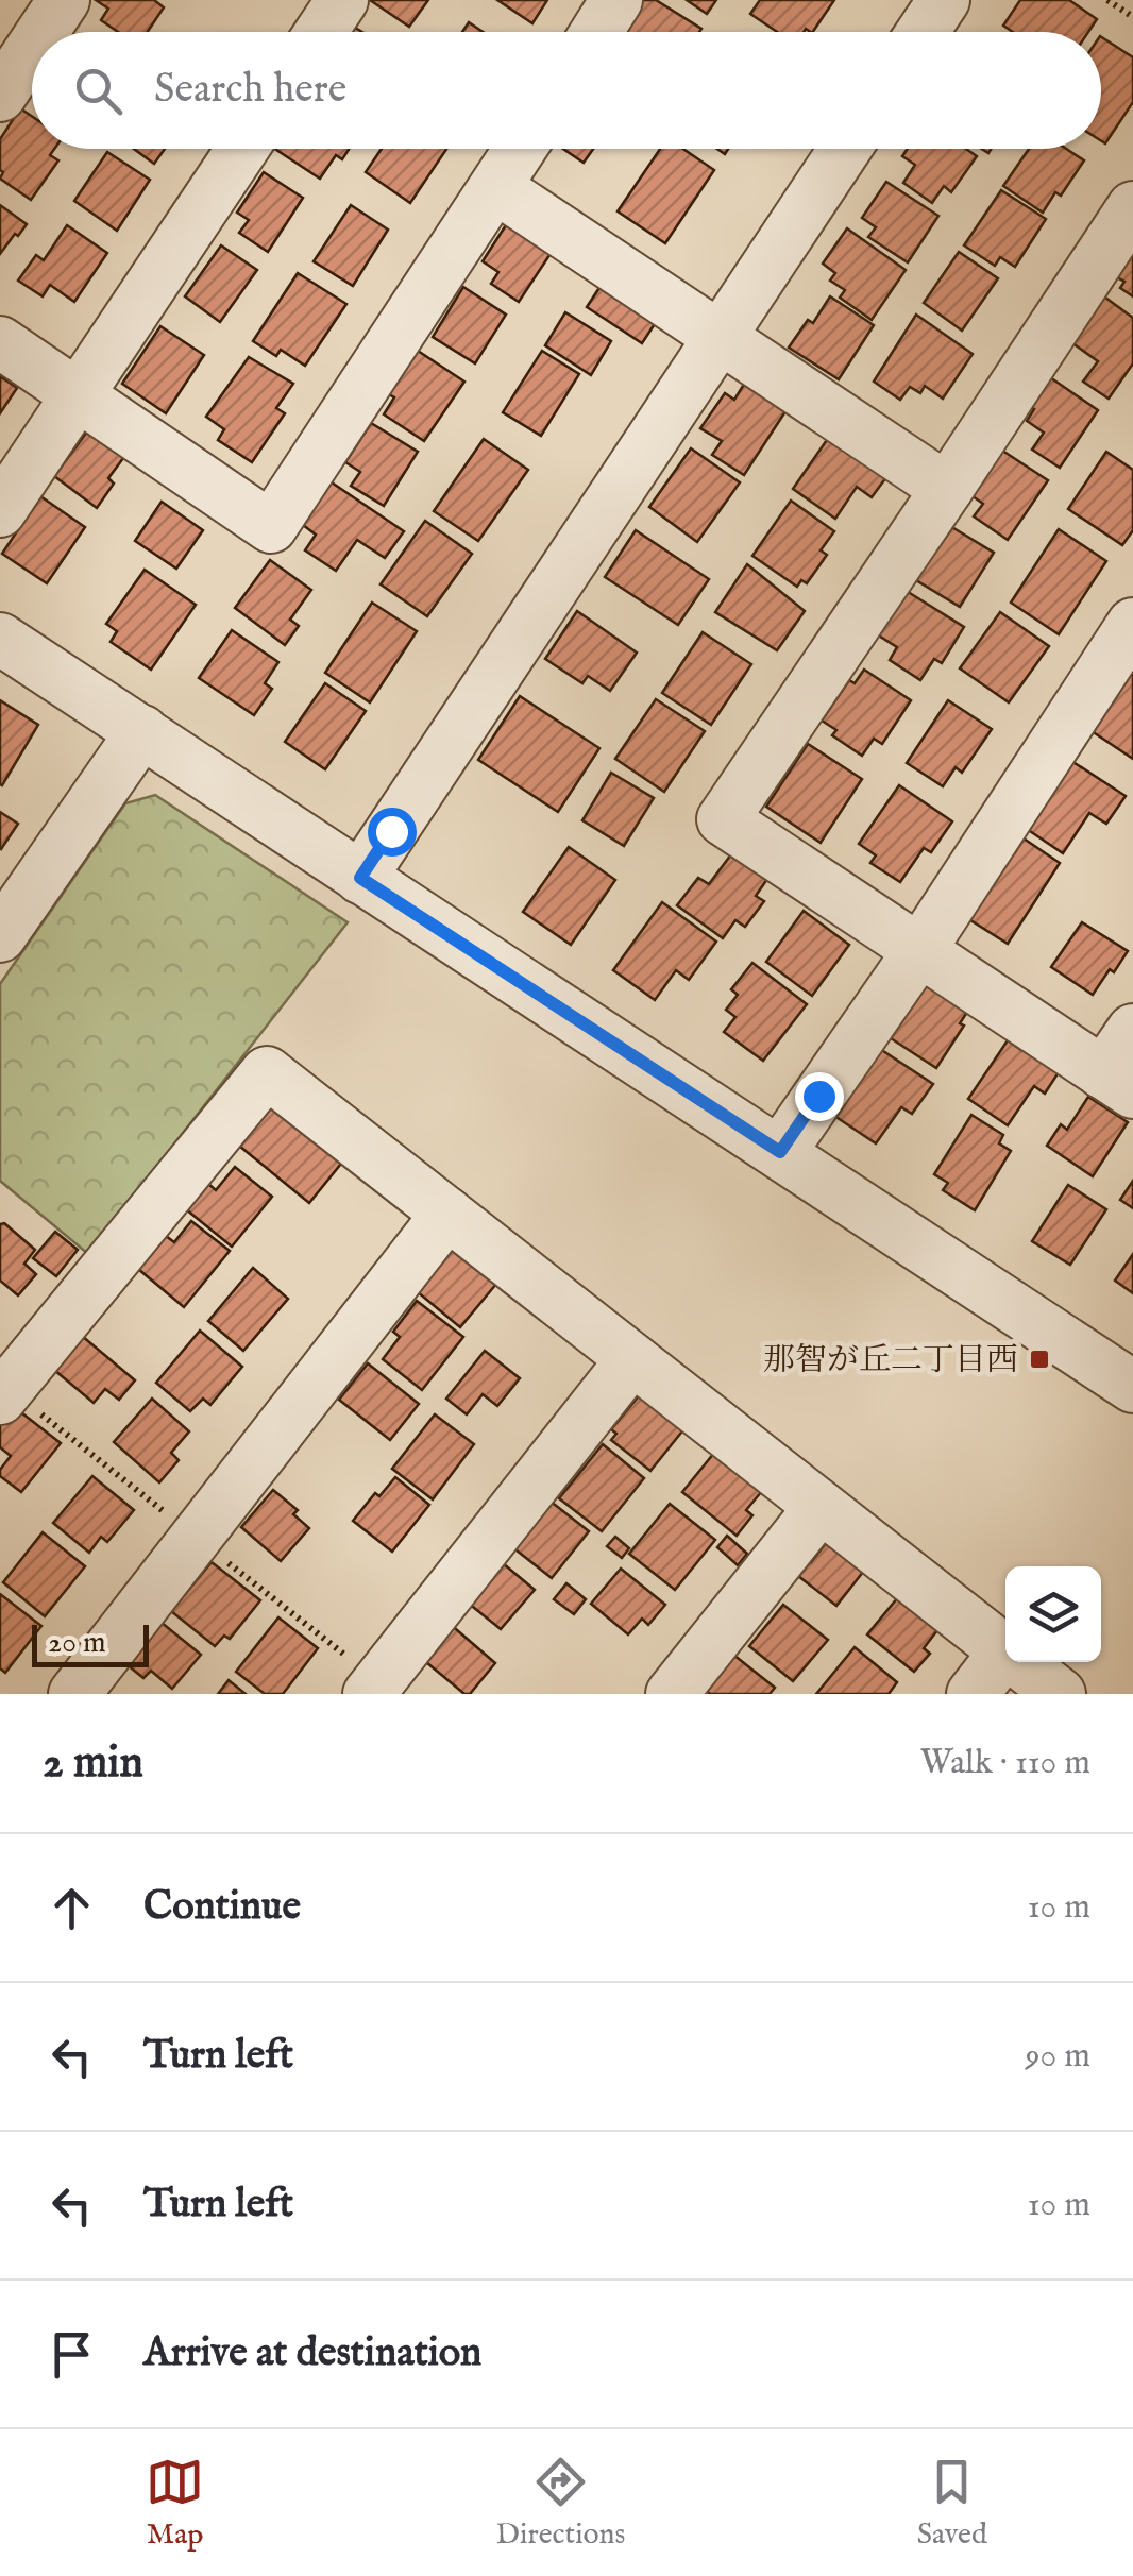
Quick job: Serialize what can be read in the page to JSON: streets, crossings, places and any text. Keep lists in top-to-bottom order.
{
  "places": {
    "transit": ["那智が丘二丁目西"]
  },
  "scale_bar": "20 m",
  "page": {
    "search": "Search here",
    "scale": "20 m",
    "heading": ["2 min", "Walk · 110 m"],
    "list": [
      ["Continue", "10 m"],
      ["Turn left", "90 m"],
      ["Turn left", "10 m"],
      "Arrive at destination"
    ],
    "nav": ["Map", "Directions", "Saved"]
  }
}
